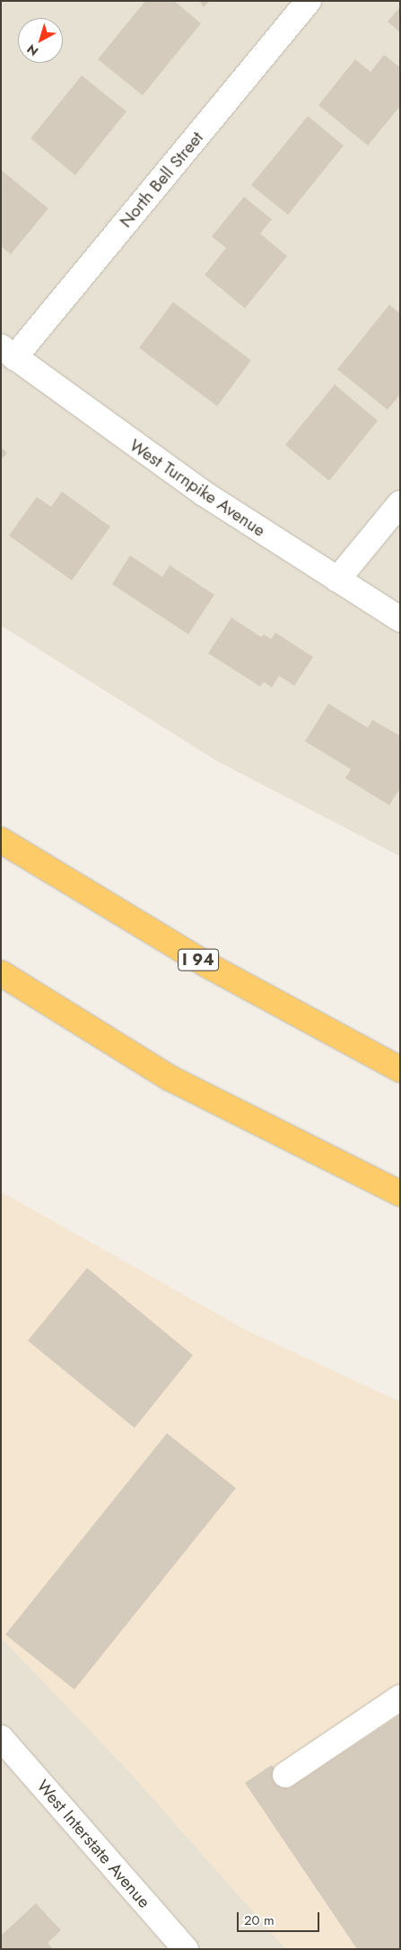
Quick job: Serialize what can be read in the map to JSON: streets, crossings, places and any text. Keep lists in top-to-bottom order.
{
  "streets": {
    "highway": ["I 94"],
    "street": ["North Bell Street", "West Turnpike Avenue", "West Interstate Avenue"]
  },
  "crossings": [
    ["North Bell Street", "West Turnpike Avenue"]
  ],
  "scale_bar": "20 m",
  "north": "bottom left"
}
